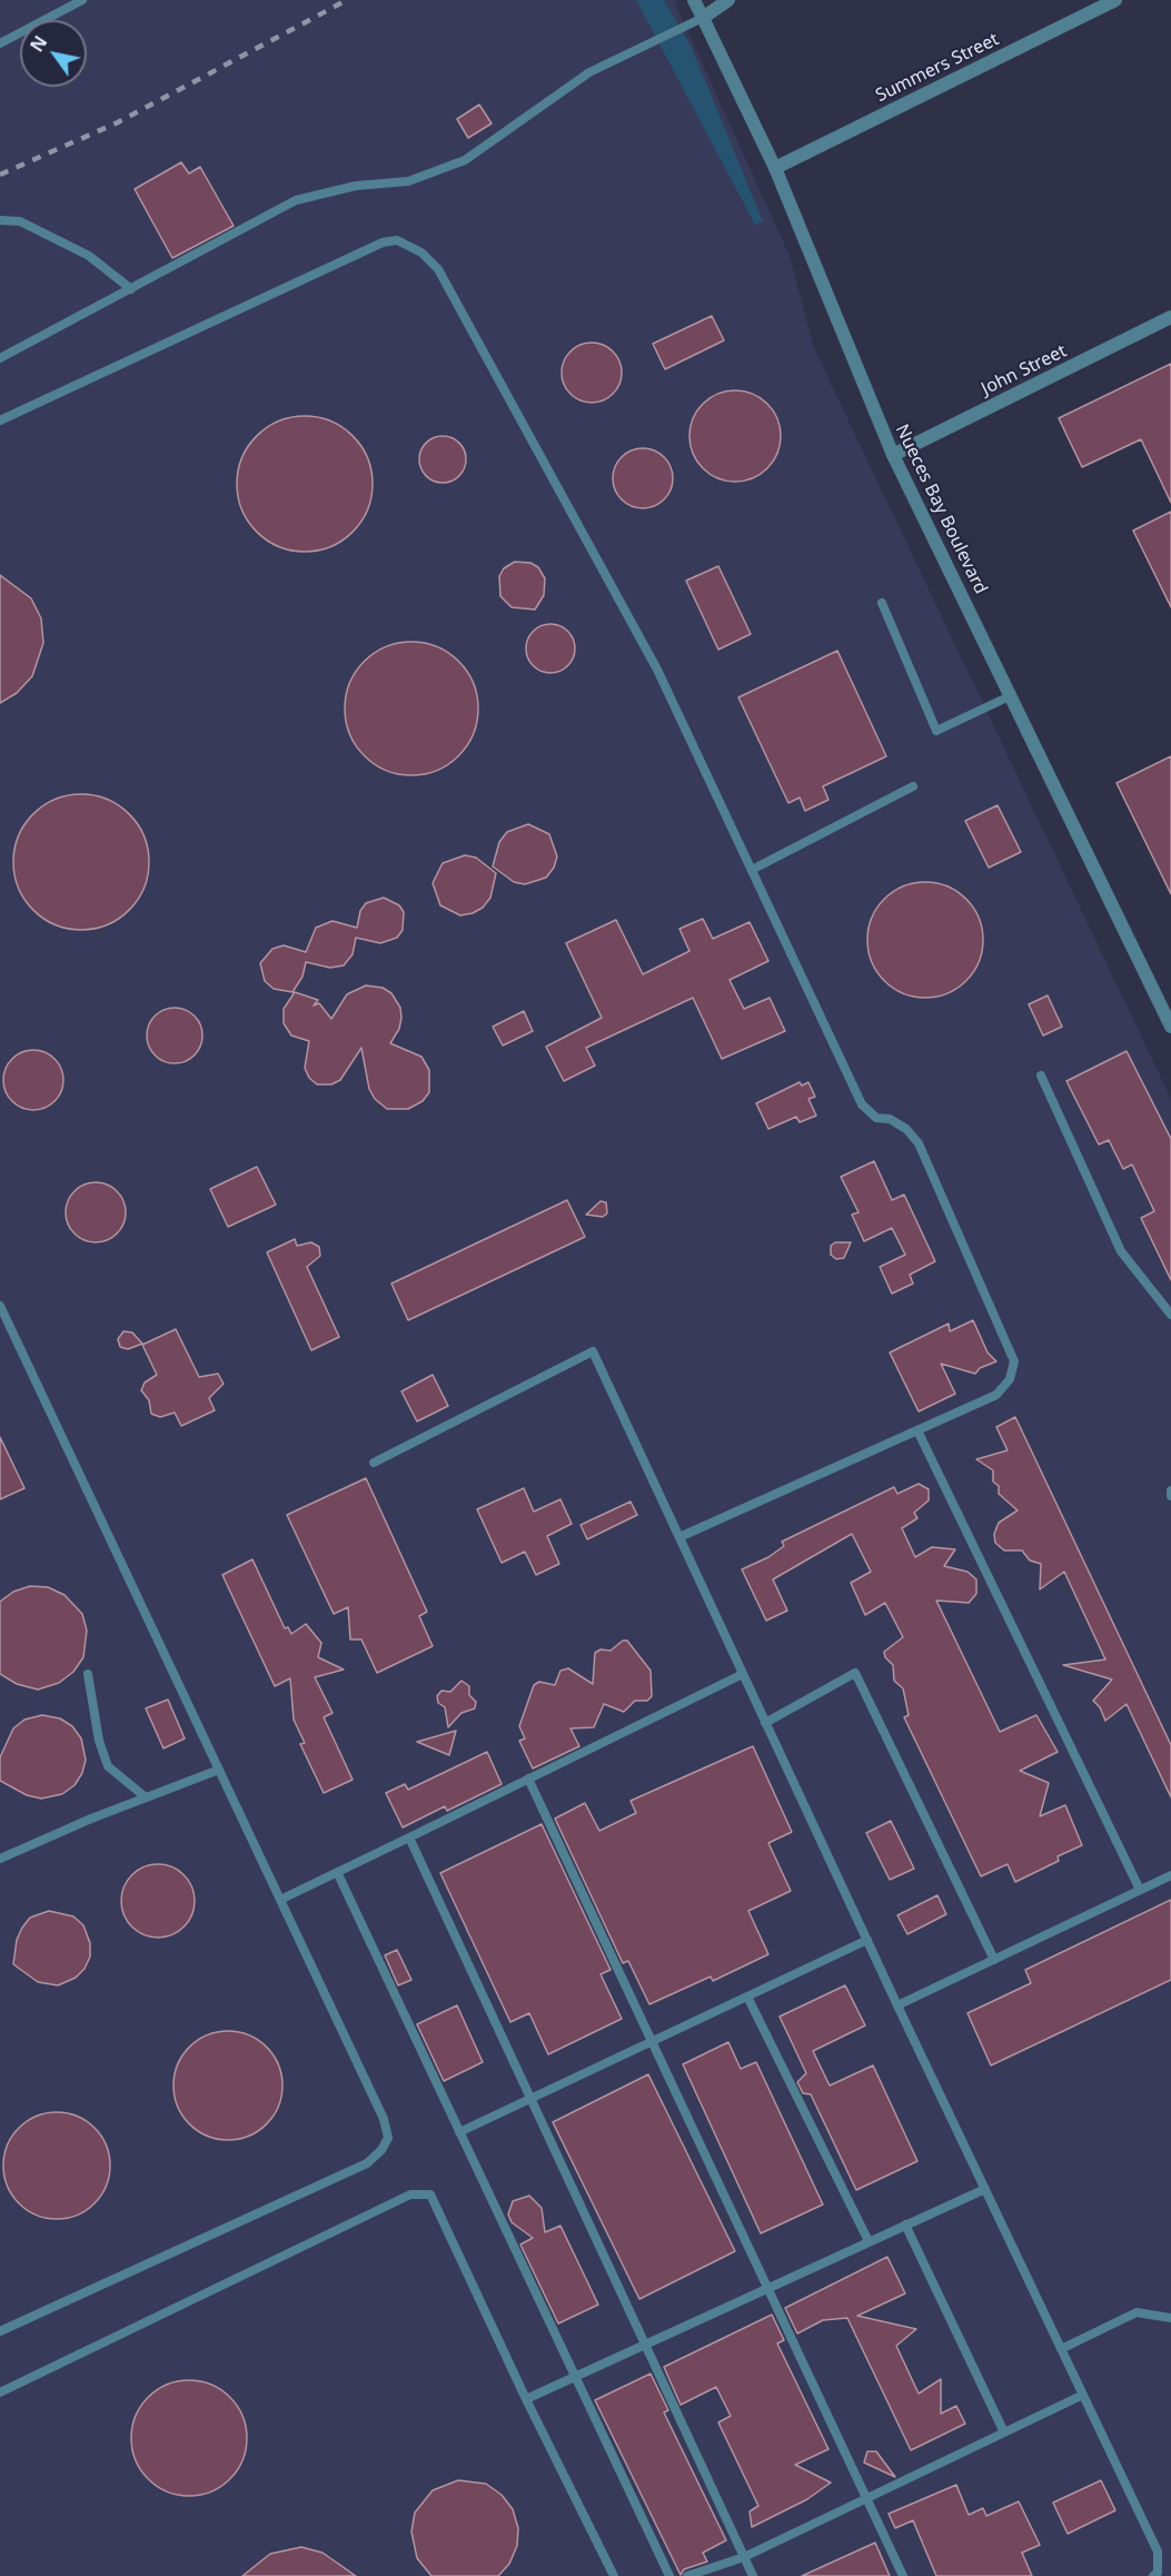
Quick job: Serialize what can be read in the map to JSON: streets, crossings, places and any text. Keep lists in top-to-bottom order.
{
  "streets": {
    "street": ["Summers Street", "John Street", "Nueces Bay Boulevard"]
  },
  "crossings": [
    ["Summers Street", "Nueces Bay Boulevard"],
    ["John Street", "Nueces Bay Boulevard"]
  ],
  "north": "top left"
}
